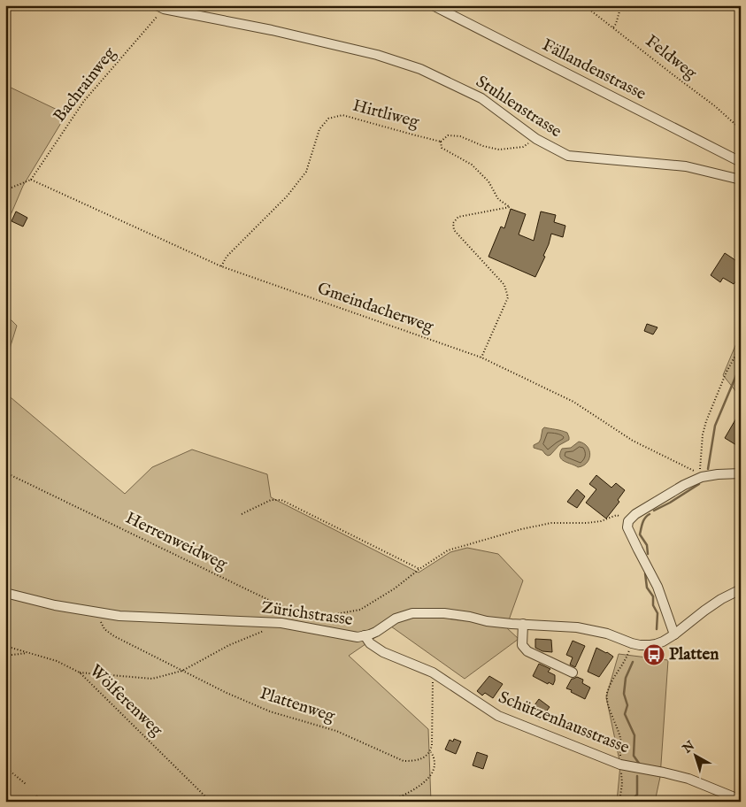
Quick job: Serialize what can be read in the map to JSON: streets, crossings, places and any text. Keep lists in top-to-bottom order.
{
  "streets": {
    "street": [
      "Fällandenstrasse",
      "Stuhlenstrasse",
      "Zürichstrasse",
      "Schützenhausstrasse"
    ],
    "path": [
      "Feldweg",
      "Bachrainweg",
      "Hirtliweg",
      "Gmeindacherweg",
      "Herrenweidweg",
      "Wölferenweg",
      "Plattenweg"
    ]
  },
  "crossings": [
    ["Bachrainweg", "Stuhlenstrasse"],
    ["Bachrainweg", "Gmeindacherweg"],
    ["Stuhlenstrasse", "Hirtliweg"],
    ["Hirtliweg", "Gmeindacherweg"],
    ["Zürichstrasse", "Plattenweg"],
    ["Zürichstrasse", "Schützenhausstrasse"]
  ],
  "places": {
    "bus stop": ["Platten"]
  },
  "north": "top left"
}
